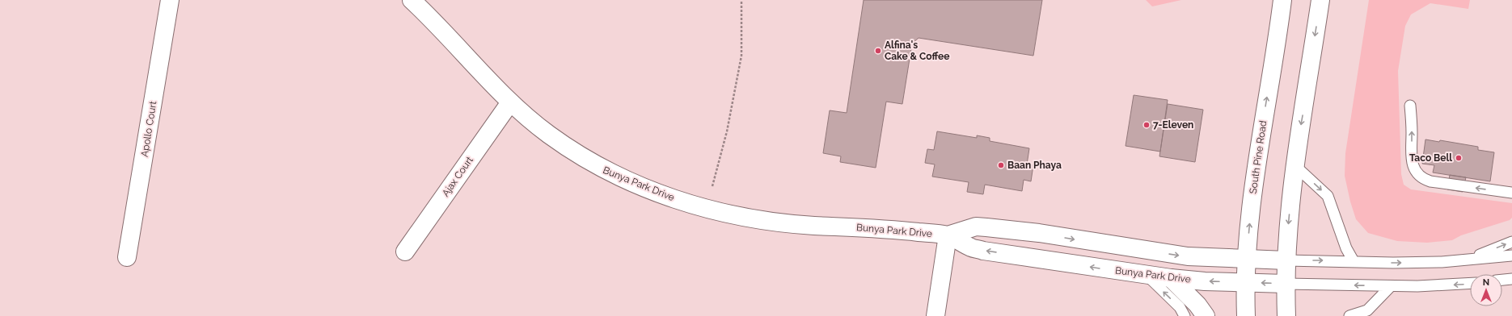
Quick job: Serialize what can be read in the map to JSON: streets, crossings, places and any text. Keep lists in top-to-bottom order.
{
  "streets": {
    "main road": [
      "Apollo Court",
      "South Pine Road",
      "Ajax Court",
      "Bunya Park Drive"
    ]
  },
  "crossings": [
    ["South Pine Road", "Bunya Park Drive"],
    ["Ajax Court", "Bunya Park Drive"]
  ],
  "places": [
    "Alfina's Cake & Coffee",
    "7-Eleven",
    "Taco Bell",
    "Baan Phaya"
  ],
  "north": "top"
}
